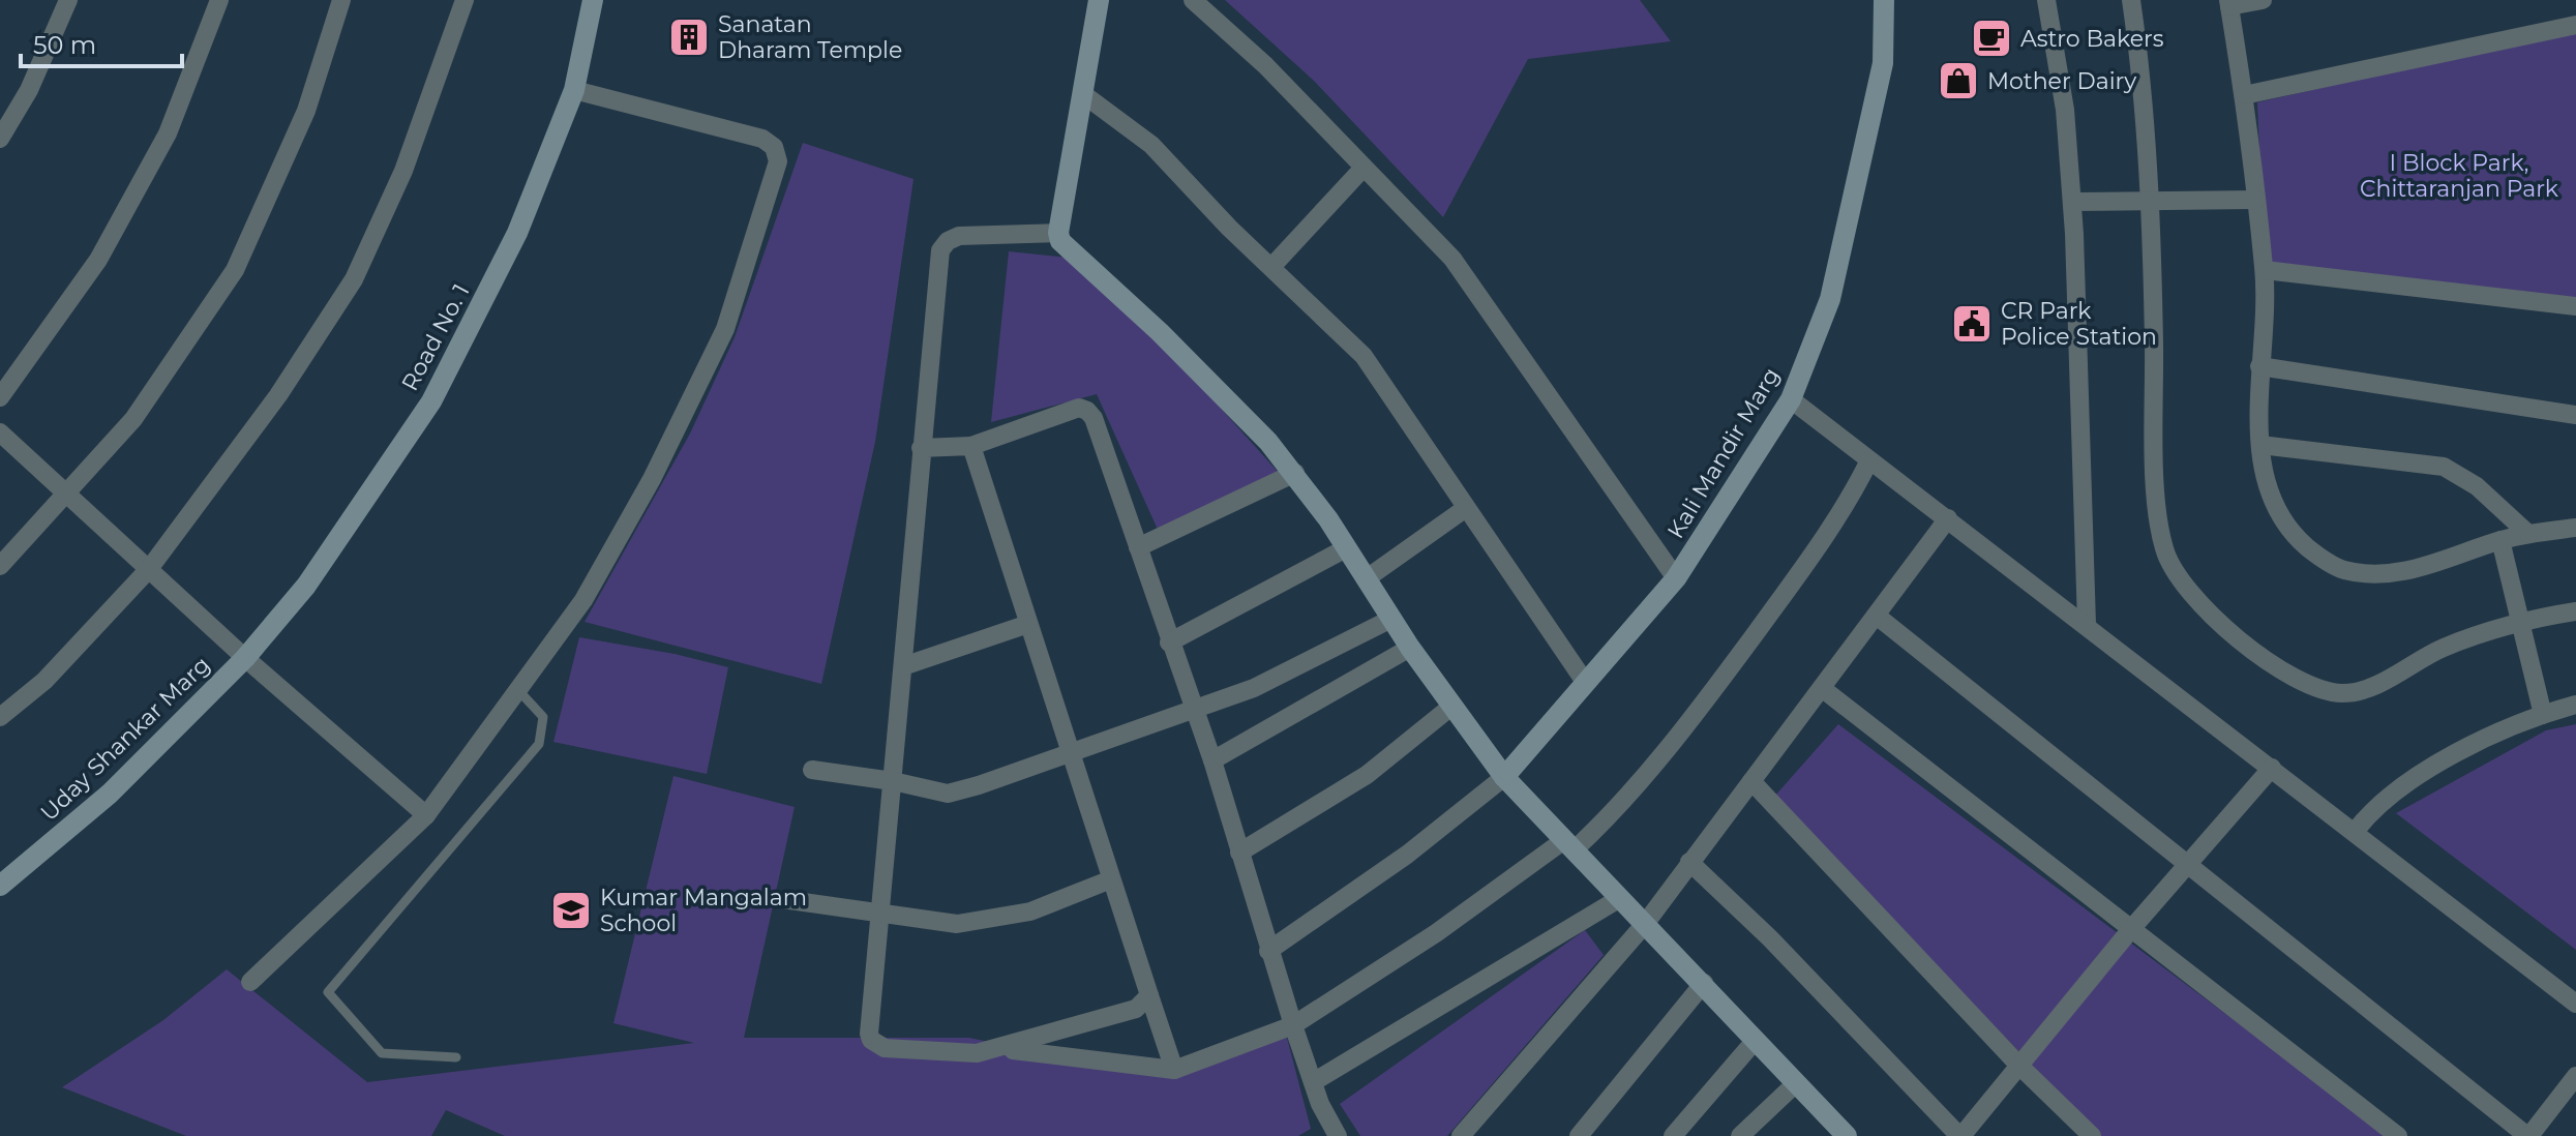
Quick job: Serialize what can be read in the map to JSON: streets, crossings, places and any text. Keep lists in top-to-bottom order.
{
  "streets": {
    "street": ["Road No. 1", "Kali Mandir Marg", "Uday Shankar Marg"]
  },
  "crossings": [
    ["Road No. 1", "Uday Shankar Marg"]
  ],
  "parks": ["I Block Park, Chittaranjan Park"],
  "places": {
    "building": ["Sanatan Dharam Temple"],
    "cafe": ["Astro Bakers"],
    "shop": ["Mother Dairy"],
    "public building": ["CR Park Police Station"],
    "school or university": ["Kumar Mangalam School"]
  },
  "scale_bar": "50 m"
}
